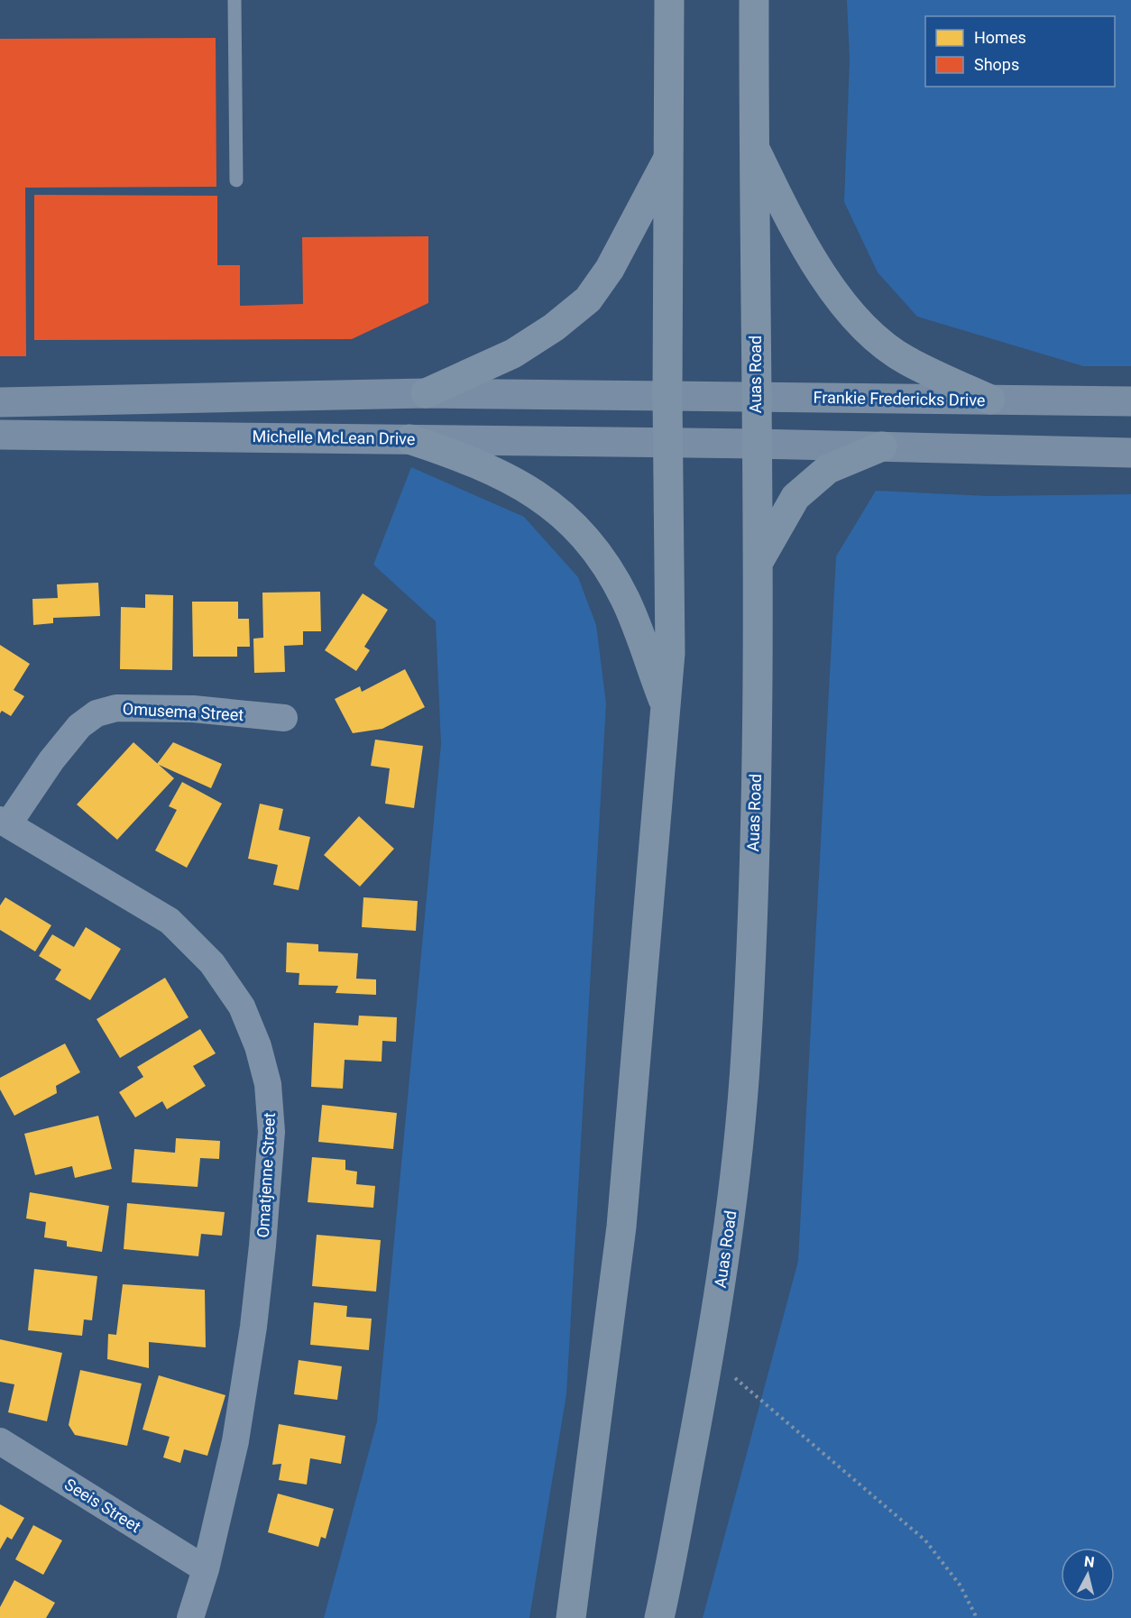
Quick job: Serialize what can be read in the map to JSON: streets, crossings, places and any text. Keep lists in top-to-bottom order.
{
  "streets": {
    "highway": ["Auas Road"],
    "street": [
      "Frankie Fredericks Drive",
      "Michelle McLean Drive",
      "Omusema Street",
      "Omatjenne Street",
      "Seeis Street"
    ]
  },
  "crossings": [
    ["Auas Road", "Frankie Fredericks Drive"],
    ["Omusema Street", "Omatjenne Street"],
    ["Omatjenne Street", "Seeis Street"]
  ],
  "legend": ["Homes", "Shops"],
  "north": "top"
}
